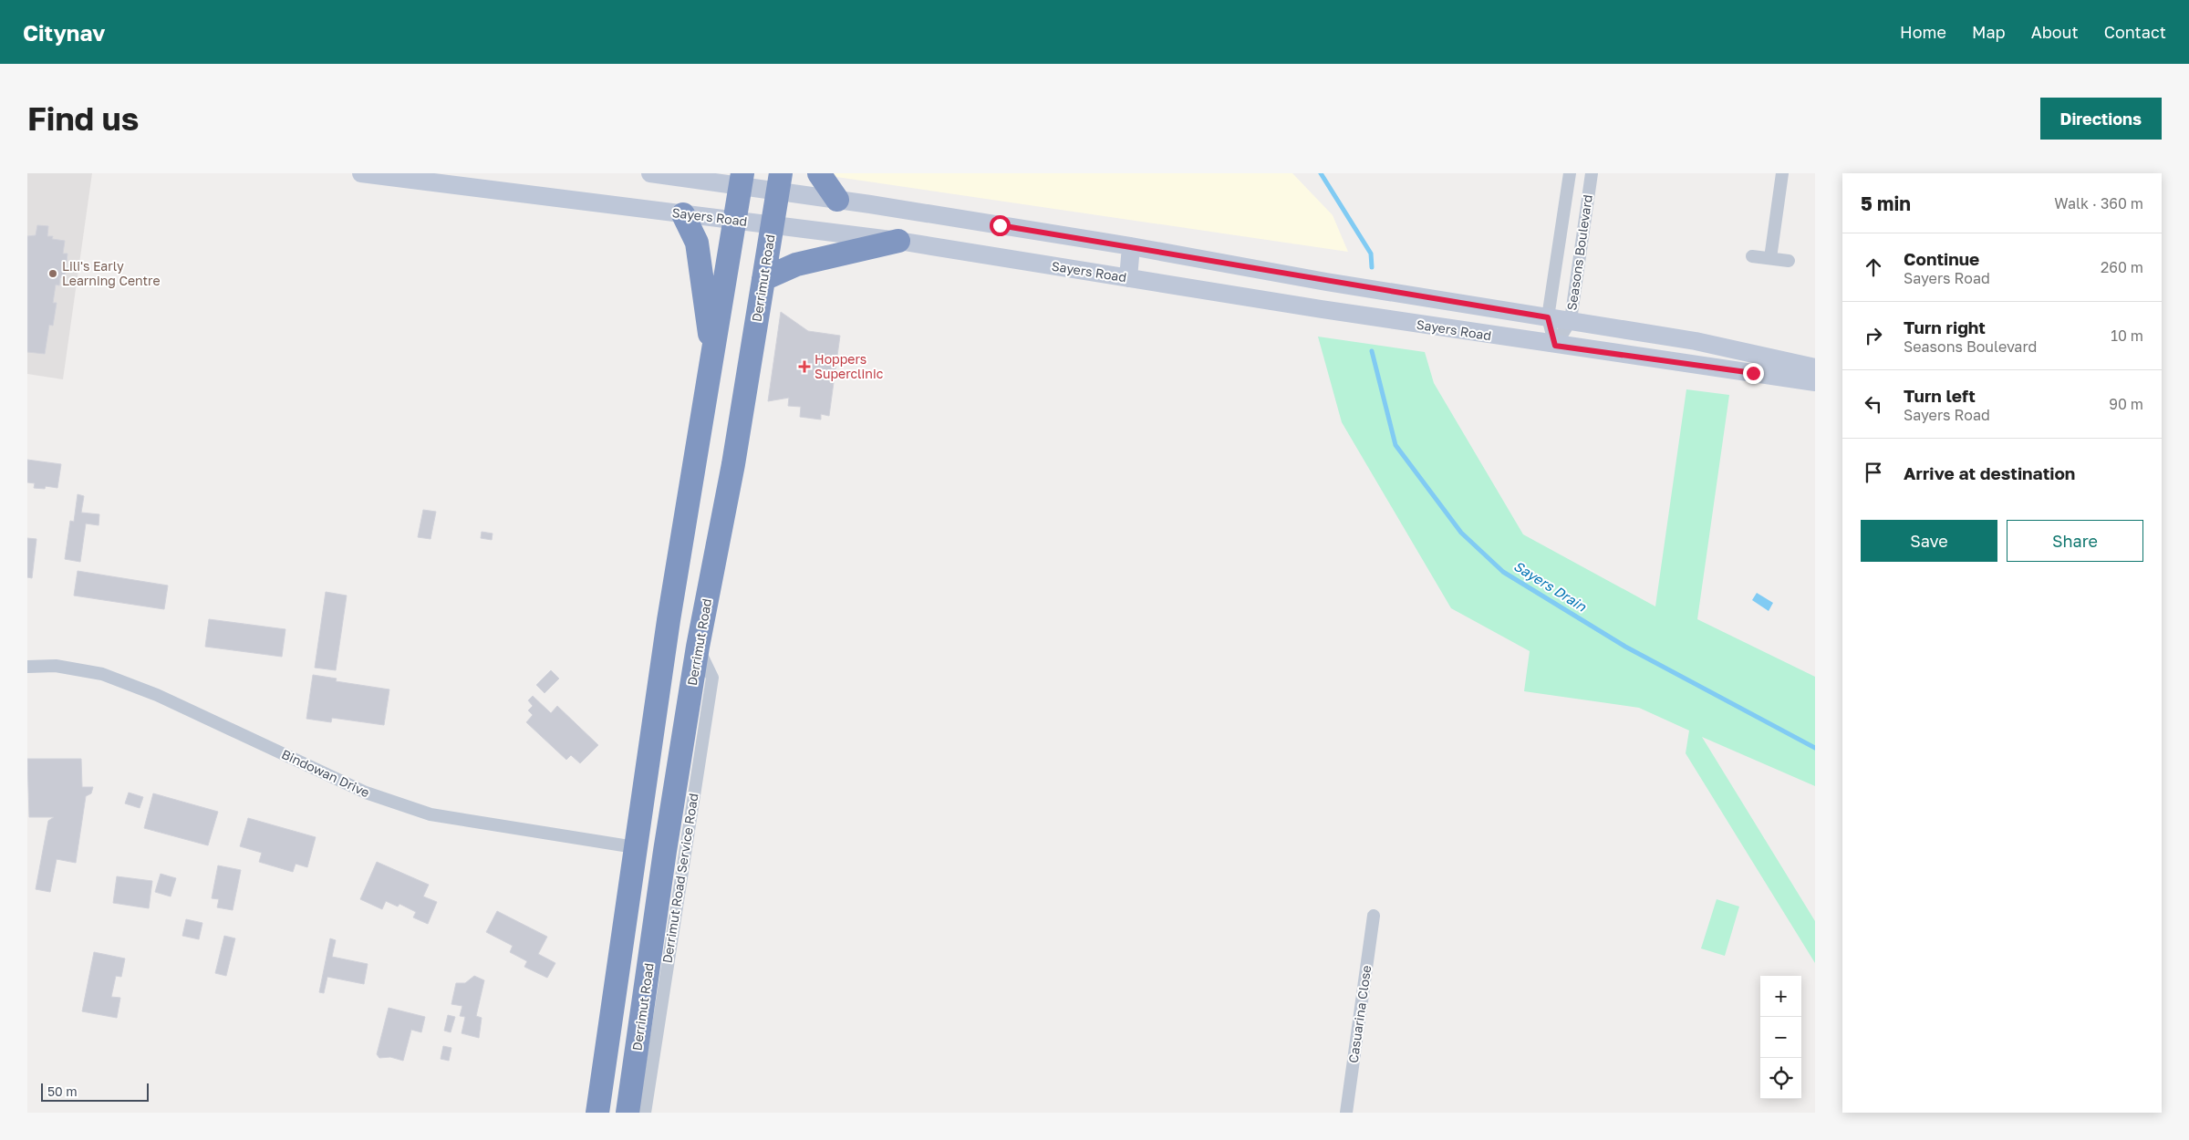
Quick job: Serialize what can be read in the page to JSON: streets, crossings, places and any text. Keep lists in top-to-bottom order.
{
  "streets": {
    "highway": ["Derrimut Road"],
    "main road": ["Sayers Road"],
    "street": [
      "Seasons Boulevard",
      "Bindowan Drive",
      "Derrimut Road Service Road",
      "Casuarina Close"
    ]
  },
  "crossings": [
    ["Sayers Road", "Seasons Boulevard"],
    ["Sayers Road", "Derrimut Road"],
    ["Derrimut Road", "Derrimut Road Service Road"]
  ],
  "water": ["Sayers Drain"],
  "places": {
    "other": ["Lili's Early Learning Centre"],
    "health": ["Hoppers Superclinic"]
  },
  "scale_bar": "50 m",
  "page": {
    "header": "Citynav",
    "nav": [
      "Home",
      "Map",
      "About",
      "Contact"
    ],
    "buttons": [
      "Directions",
      ["Save", "Share"]
    ],
    "title": "Find us",
    "heading": ["5 min", "Walk · 360 m"],
    "list": [
      ["Continue", "Sayers Road", "260 m"],
      ["Turn right", "Seasons Boulevard", "10 m"],
      ["Turn left", "Sayers Road", "90 m"],
      "Arrive at destination"
    ],
    "map_buttons": ["+", "−"],
    "scale": "50 m"
  }
}
